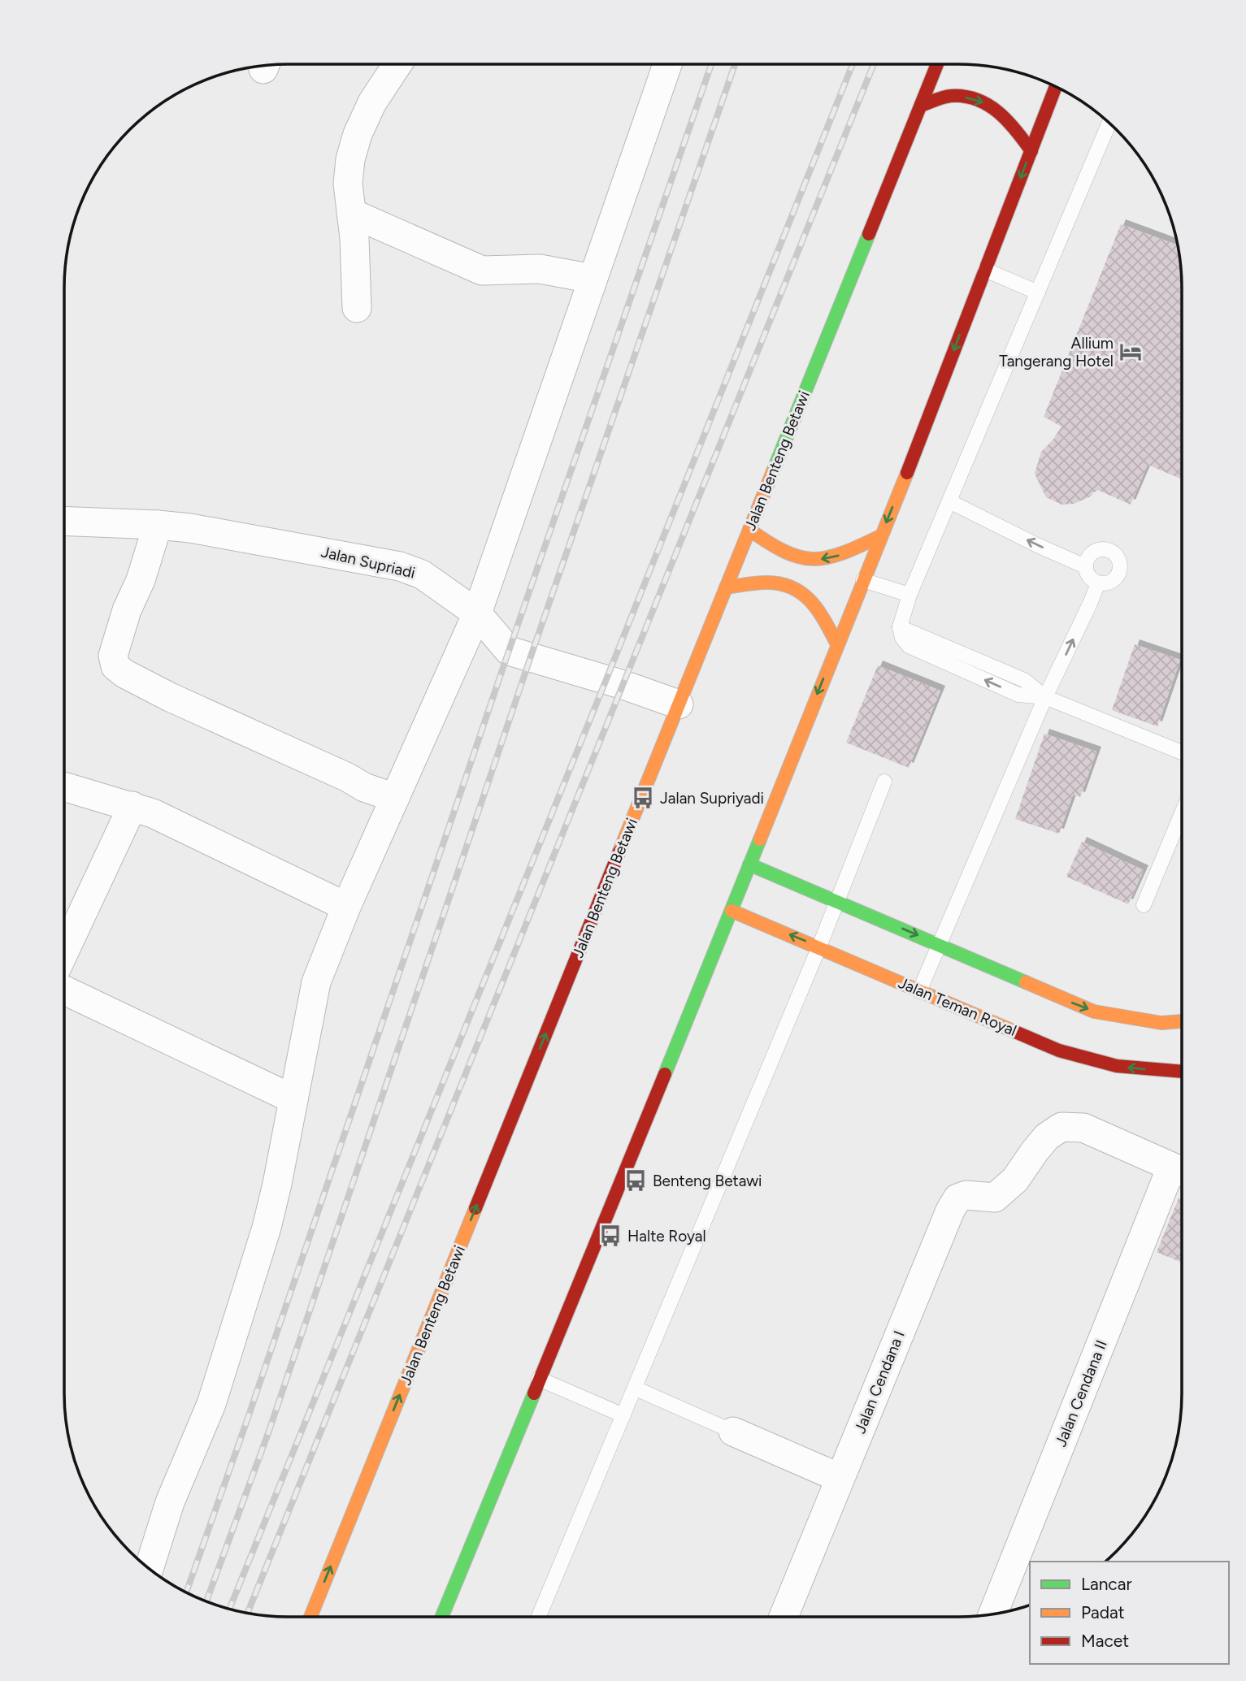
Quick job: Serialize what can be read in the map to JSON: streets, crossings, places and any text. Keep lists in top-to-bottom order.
{
  "streets": {
    "main road": ["Jalan Benteng Betawi", "Jalan Teman Royal"],
    "street": ["Jalan Supriadi", "Jalan Cendana I", "Jalan Cendana II"]
  },
  "crossings": [
    ["Jalan Benteng Betawi", "Jalan Supriadi"],
    ["Jalan Cendana I", "Jalan Cendana II"]
  ],
  "one_way": ["Jalan Benteng Betawi"],
  "places": {
    "hotel": ["Allium Tangerang Hotel"],
    "bus stop": ["Jalan Supriyadi", "Benteng Betawi", "Halte Royal"]
  },
  "legend": ["Lancar", "Padat", "Macet"]
}
